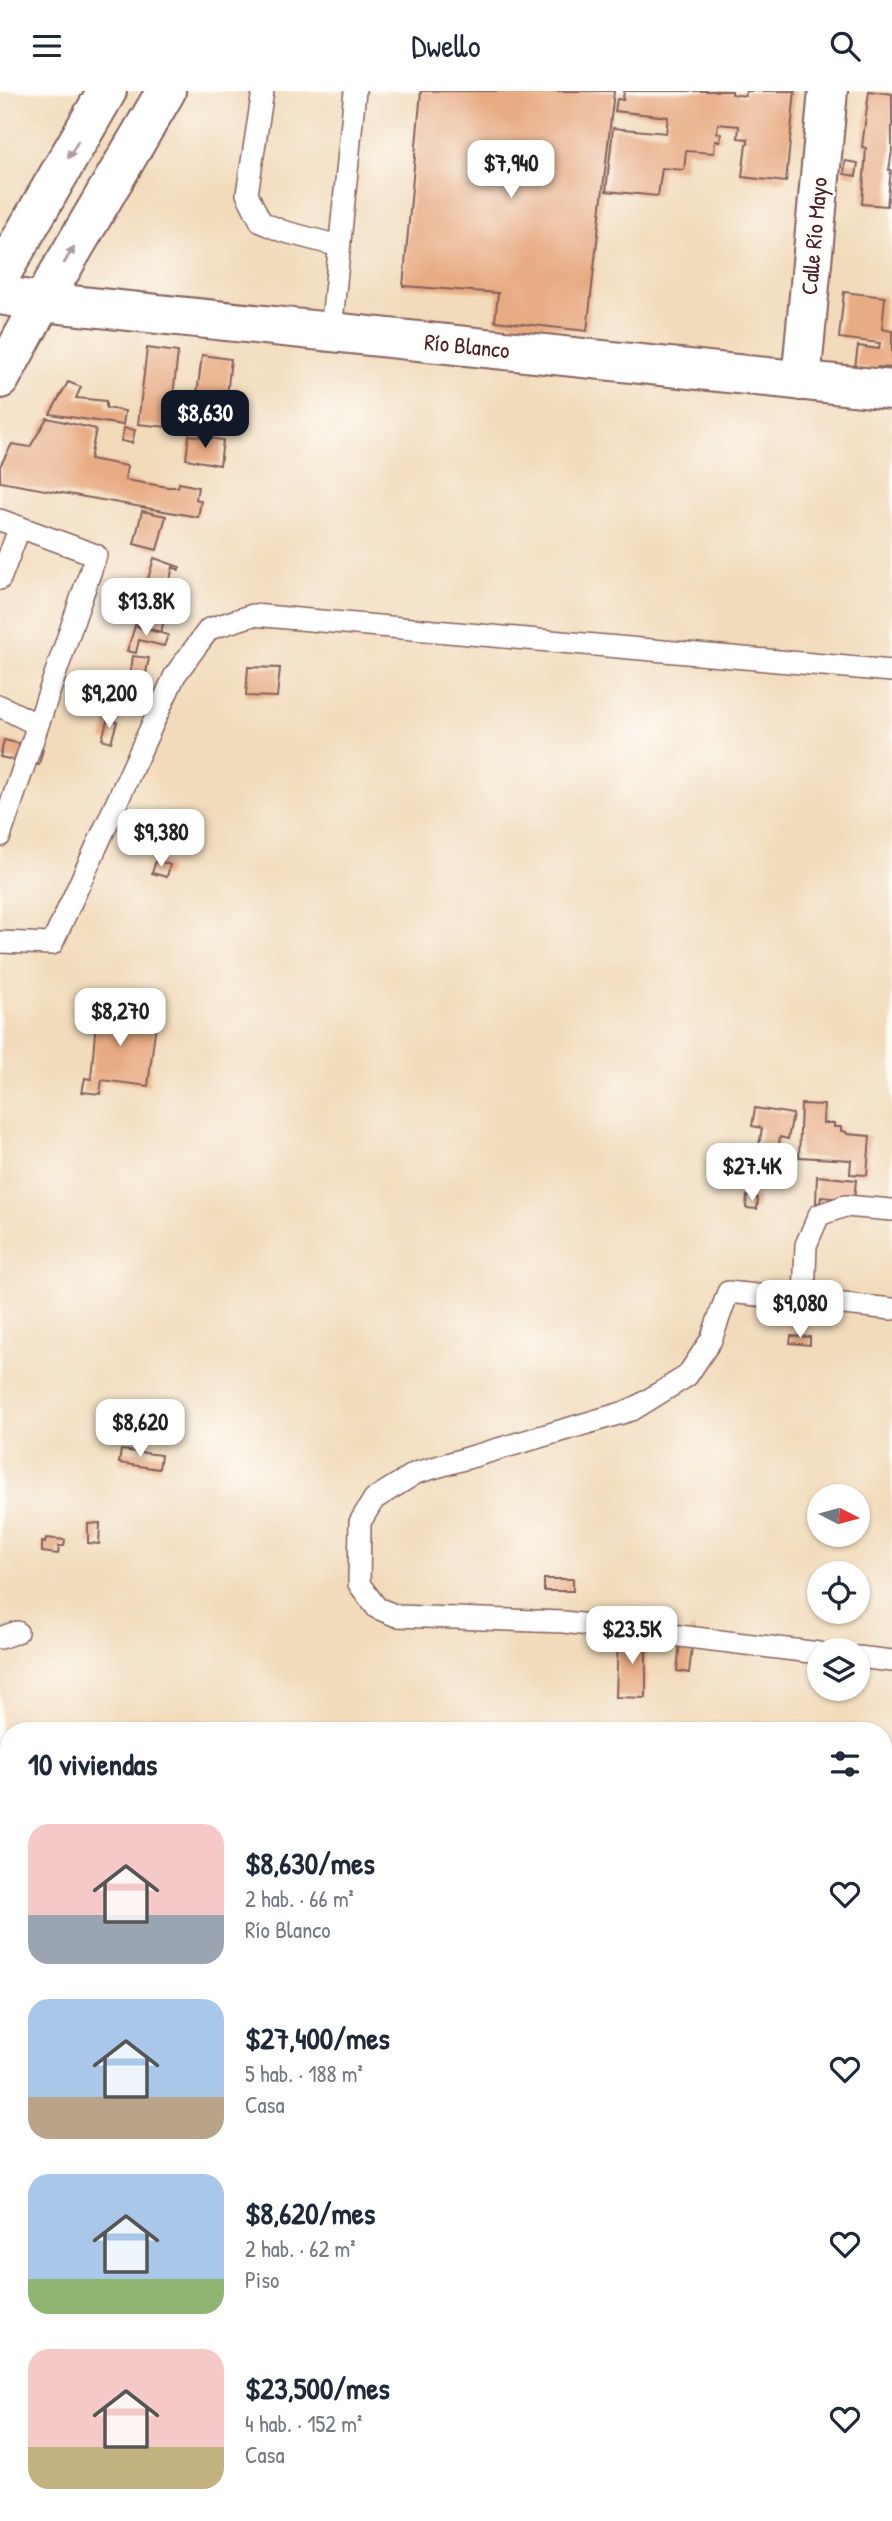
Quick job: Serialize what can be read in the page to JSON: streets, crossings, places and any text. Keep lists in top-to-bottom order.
{
  "streets": {
    "street": ["Calle Río Mayo", "Río Blanco"]
  },
  "crossings": [
    ["Calle Río Mayo", "Río Blanco"]
  ],
  "north": "right",
  "page": {
    "header": "Dwello",
    "price": [
      "$7,940",
      "$8,630",
      "$13.8K",
      "$9,200",
      "$9,380",
      "$8,270",
      "$27.4K",
      "$9,080",
      "$8,620",
      "$23.5K"
    ],
    "heading": "10 viviendas",
    "list": [
      {
        "name": "$8,630/mes",
        "note": "2 hab. · 66 m² · Río Blanco"
      },
      {
        "name": "$27,400/mes",
        "note": "5 hab. · 188 m² · Casa"
      },
      {
        "name": "$8,620/mes",
        "note": "2 hab. · 62 m² · Piso"
      },
      {
        "name": "$23,500/mes",
        "note": "4 hab. · 152 m² · Casa"
      }
    ]
  }
}
